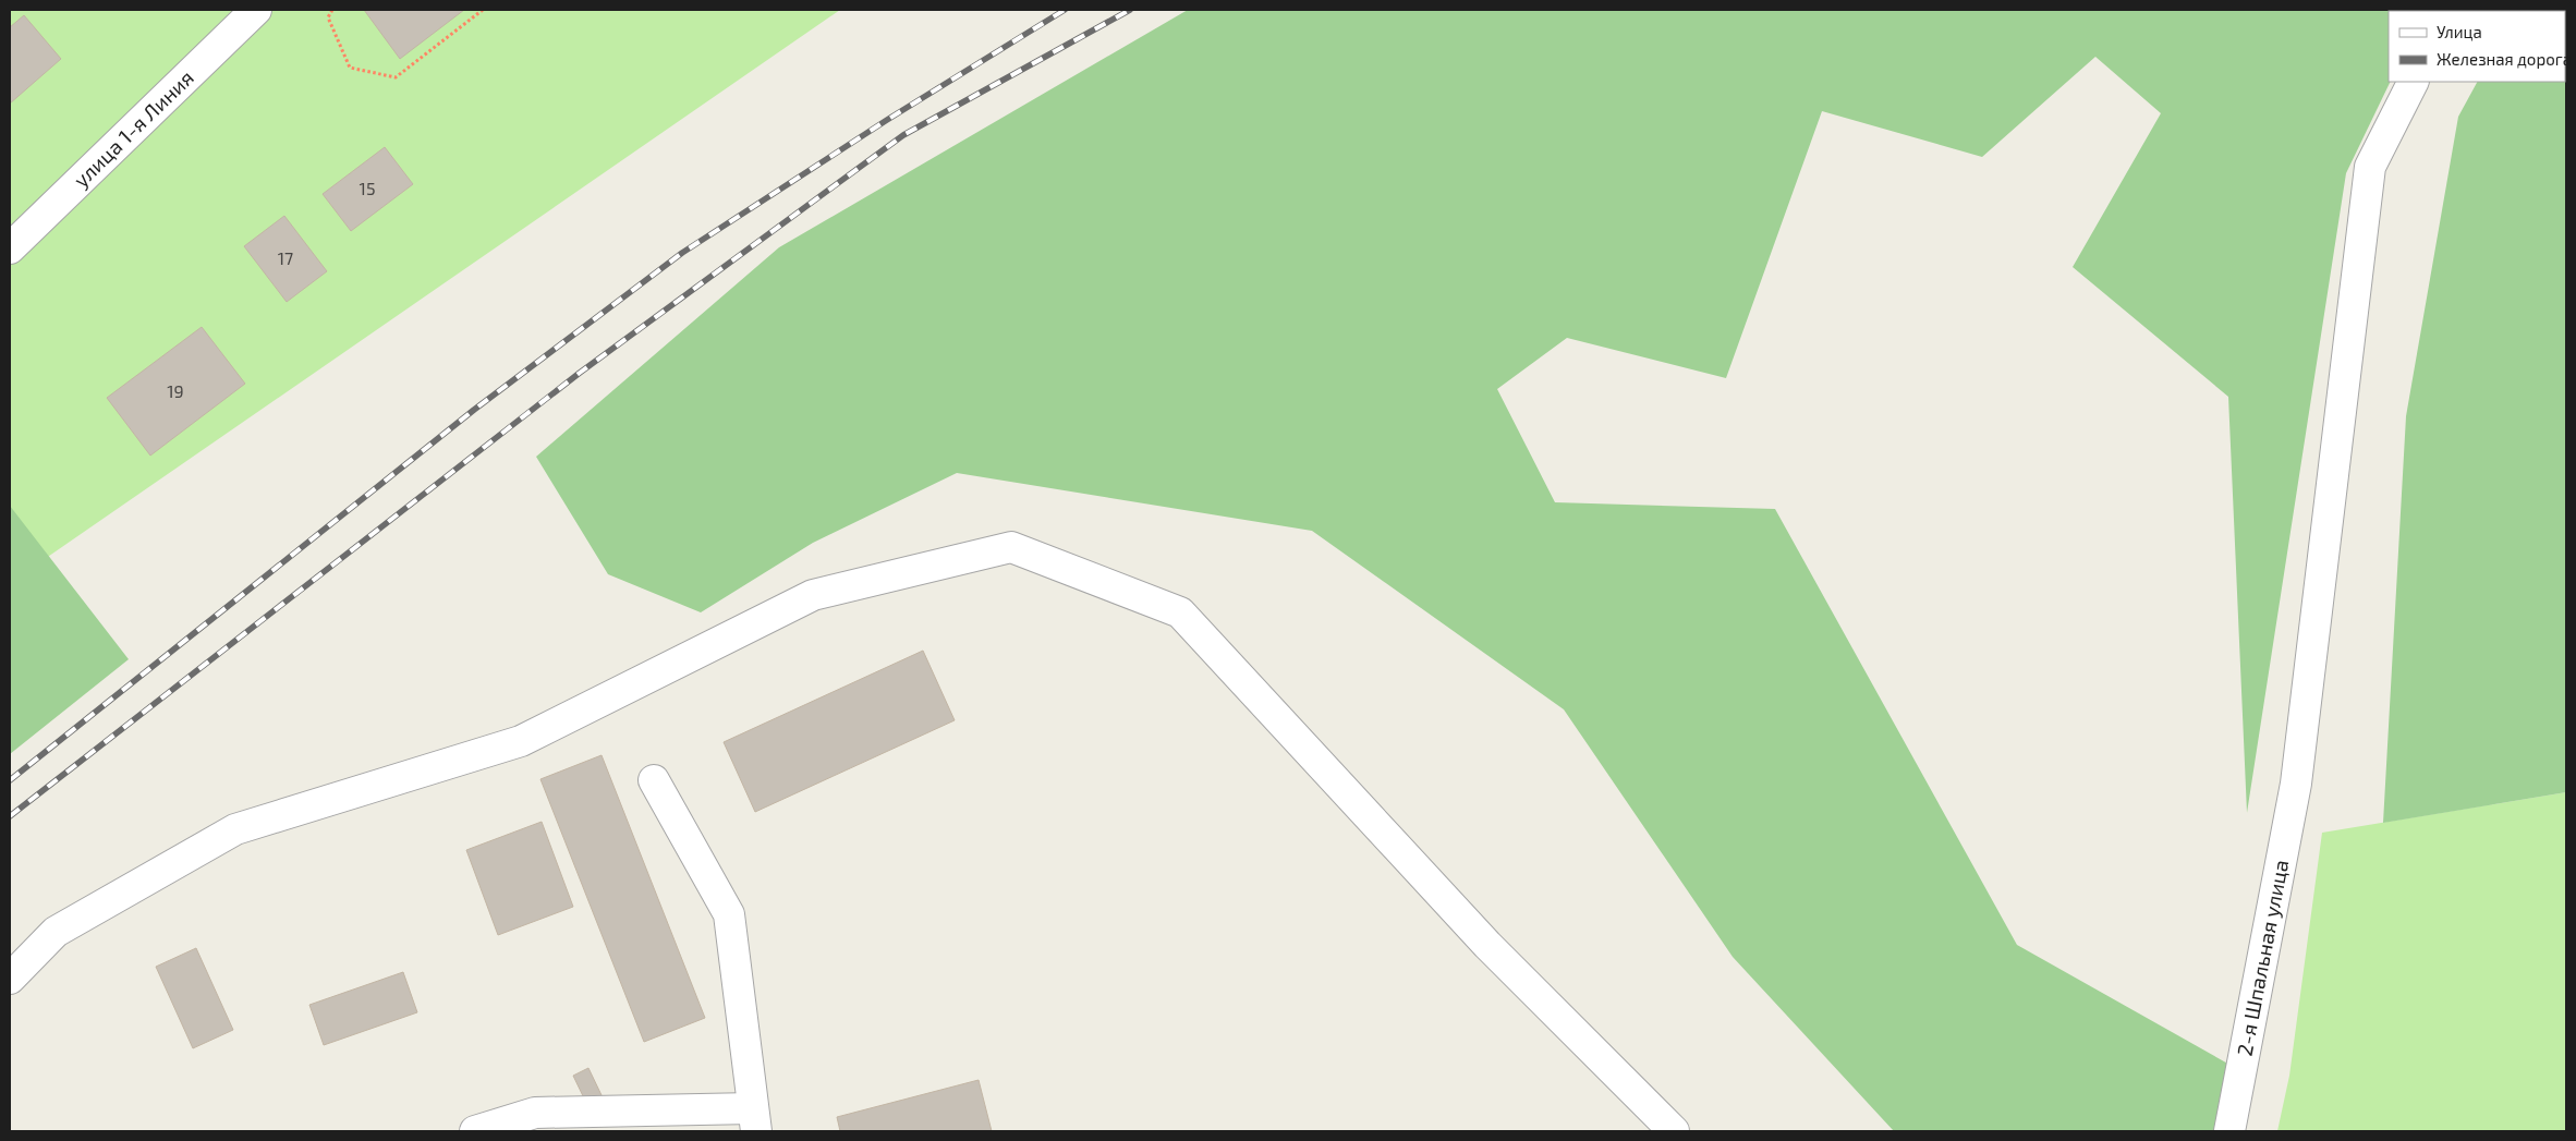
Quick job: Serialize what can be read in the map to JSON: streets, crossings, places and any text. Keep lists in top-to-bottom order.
{
  "streets": {
    "street": ["улица 1-я Линия", "2-я Шпальная улица"]
  },
  "house_numbers": ["15", "17", "19"],
  "legend": ["Улица", "Железная дорога"]
}
